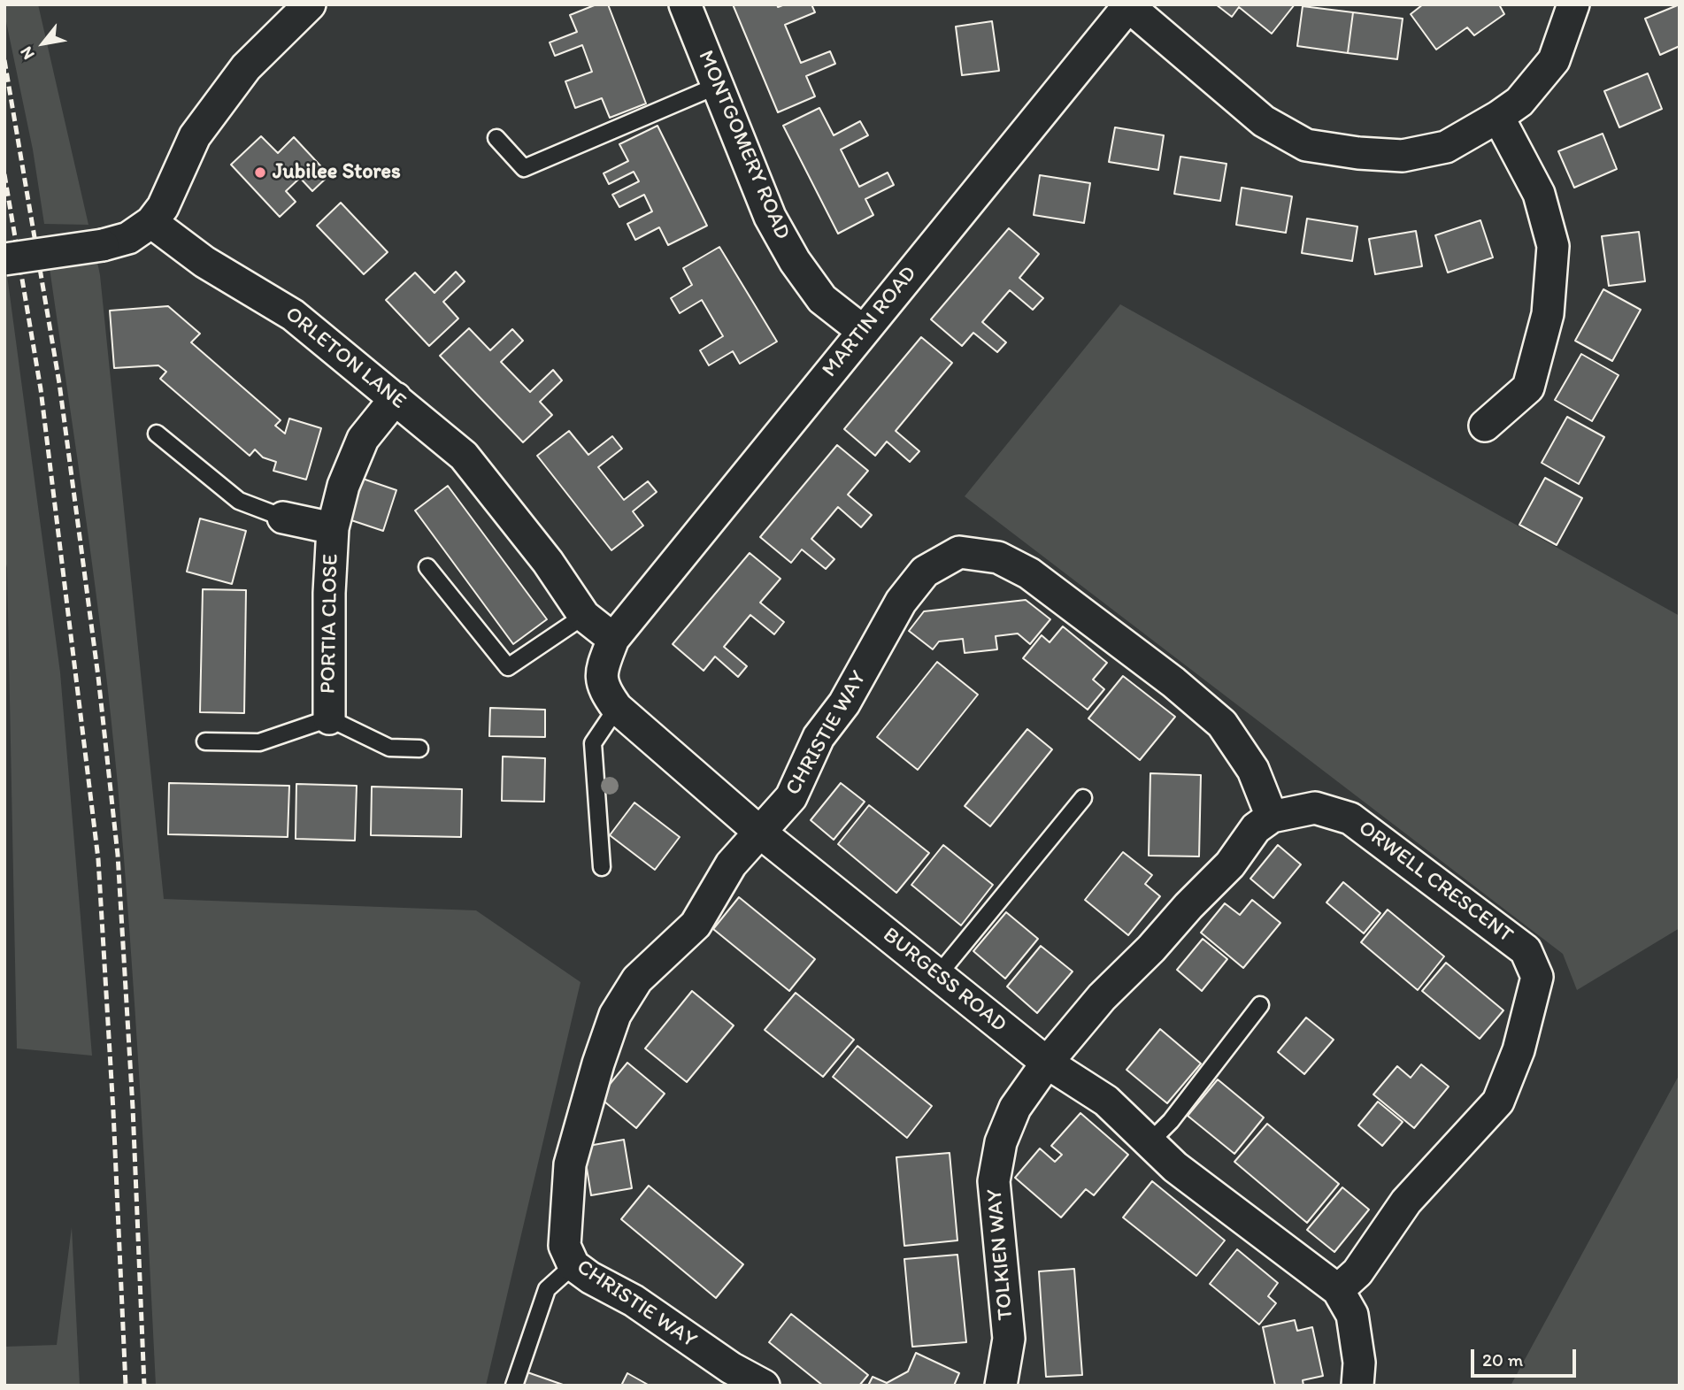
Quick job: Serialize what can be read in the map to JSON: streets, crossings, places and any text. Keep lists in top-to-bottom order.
{
  "streets": {
    "street": [
      "MONTGOMERY ROAD",
      "MARTIN ROAD",
      "ORLETON LANE",
      "PORTIA CLOSE",
      "CHRISTIE WAY",
      "ORWELL CRESCENT",
      "BURGESS ROAD",
      "TOLKIEN WAY"
    ]
  },
  "crossings": [
    ["MONTGOMERY ROAD", "MARTIN ROAD"],
    ["MARTIN ROAD", "ORLETON LANE"],
    ["MARTIN ROAD", "BURGESS ROAD"],
    ["ORLETON LANE", "PORTIA CLOSE"],
    ["ORLETON LANE", "BURGESS ROAD"],
    ["CHRISTIE WAY", "ORWELL CRESCENT"],
    ["CHRISTIE WAY", "BURGESS ROAD"],
    ["ORWELL CRESCENT", "BURGESS ROAD"],
    ["BURGESS ROAD", "TOLKIEN WAY"]
  ],
  "places": ["Jubilee Stores"],
  "scale_bar": "20 m",
  "north": "bottom left"
}
